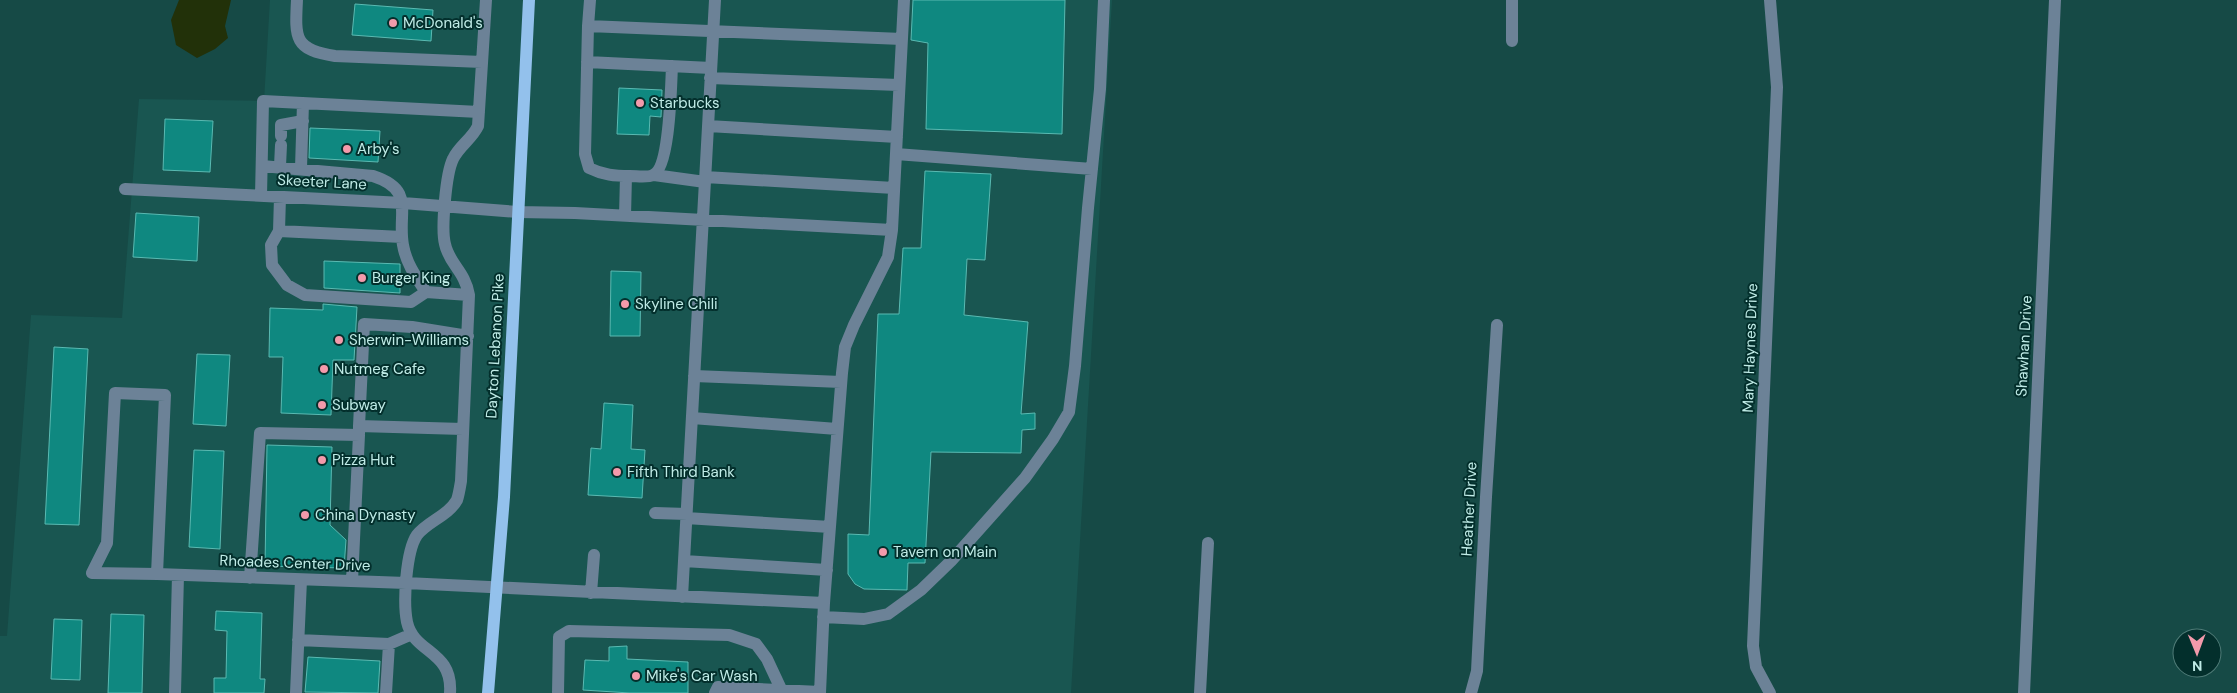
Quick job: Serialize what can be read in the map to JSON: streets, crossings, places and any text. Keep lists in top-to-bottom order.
{
  "streets": {
    "main road": ["Dayton Lebanon Pike"],
    "street": [
      "Skeeter Lane",
      "Shawhan Drive",
      "Mary Haynes Drive",
      "Heather Drive",
      "Rhoades Center Drive"
    ]
  },
  "crossings": [
    ["Skeeter Lane", "Dayton Lebanon Pike"],
    ["Dayton Lebanon Pike", "Rhoades Center Drive"]
  ],
  "places": [
    "McDonald's",
    "Starbucks",
    "Arby's",
    "Burger King",
    "Skyline Chili",
    "Sherwin-Williams",
    "Nutmeg Cafe",
    "Subway",
    "Pizza Hut",
    "Fifth Third Bank",
    "China Dynasty",
    "Tavern on Main",
    "Mike's Car Wash"
  ],
  "north": "bottom"
}
